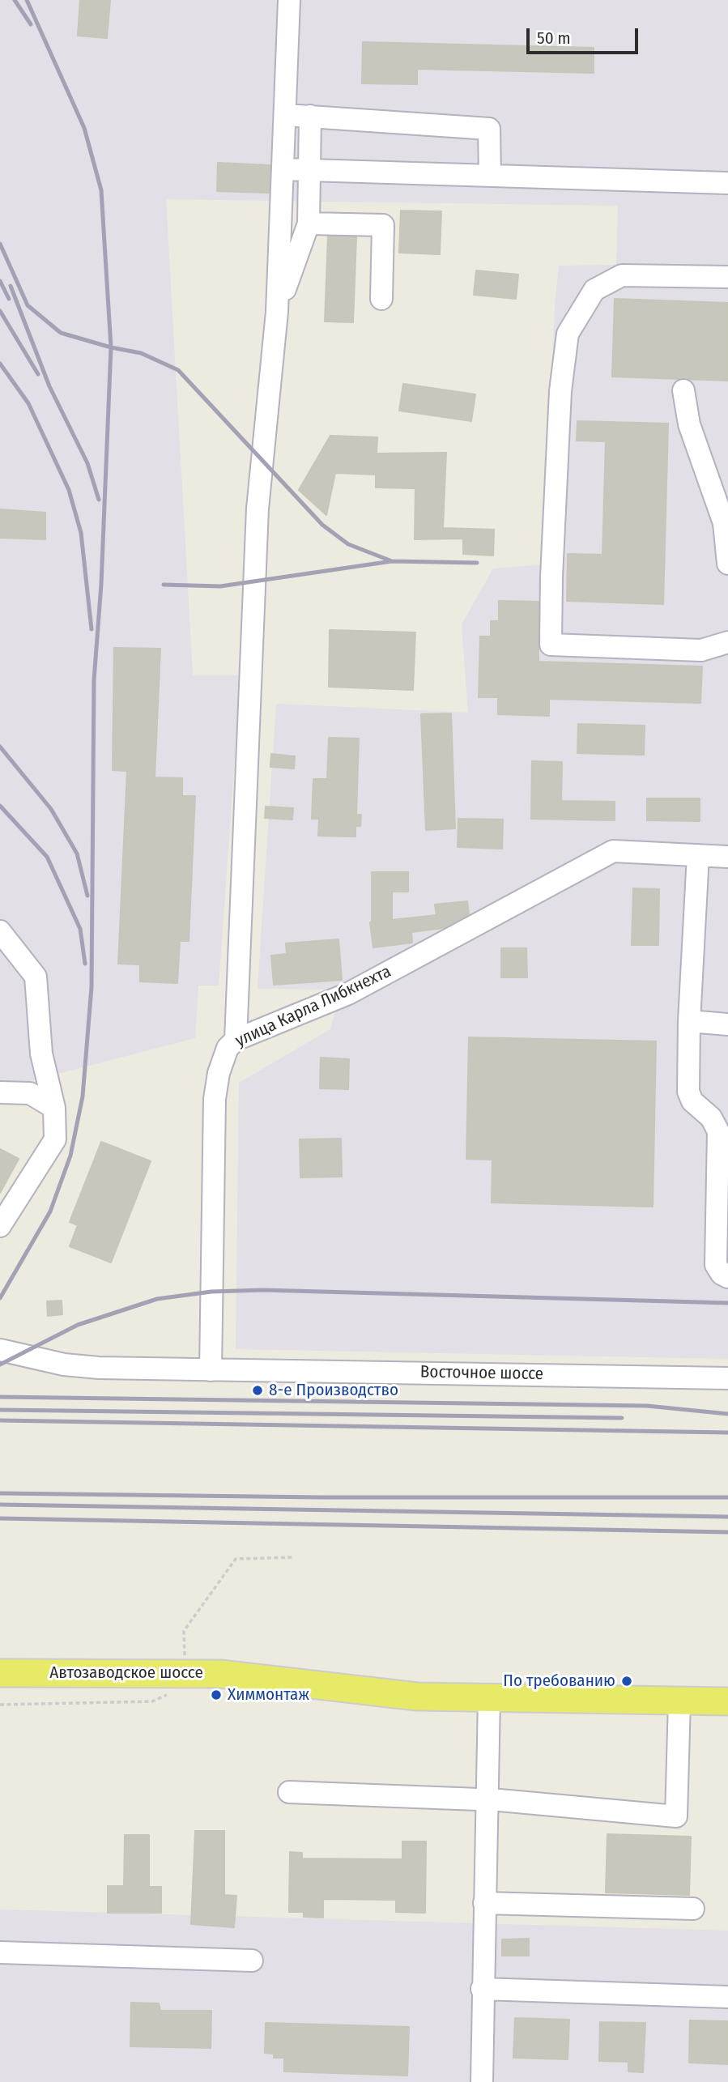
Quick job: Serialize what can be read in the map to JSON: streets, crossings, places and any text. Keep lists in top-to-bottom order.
{
  "streets": {
    "main road": ["Автозаводское шоссе"],
    "street": ["улица Карла Либкнехта", "Восточное шоссе"]
  },
  "crossings": [
    ["улица Карла Либкнехта", "Восточное шоссе"]
  ],
  "places": ["8-е Производство", "По требованию", "Химмонтаж"],
  "scale_bar": "50 m"
}
